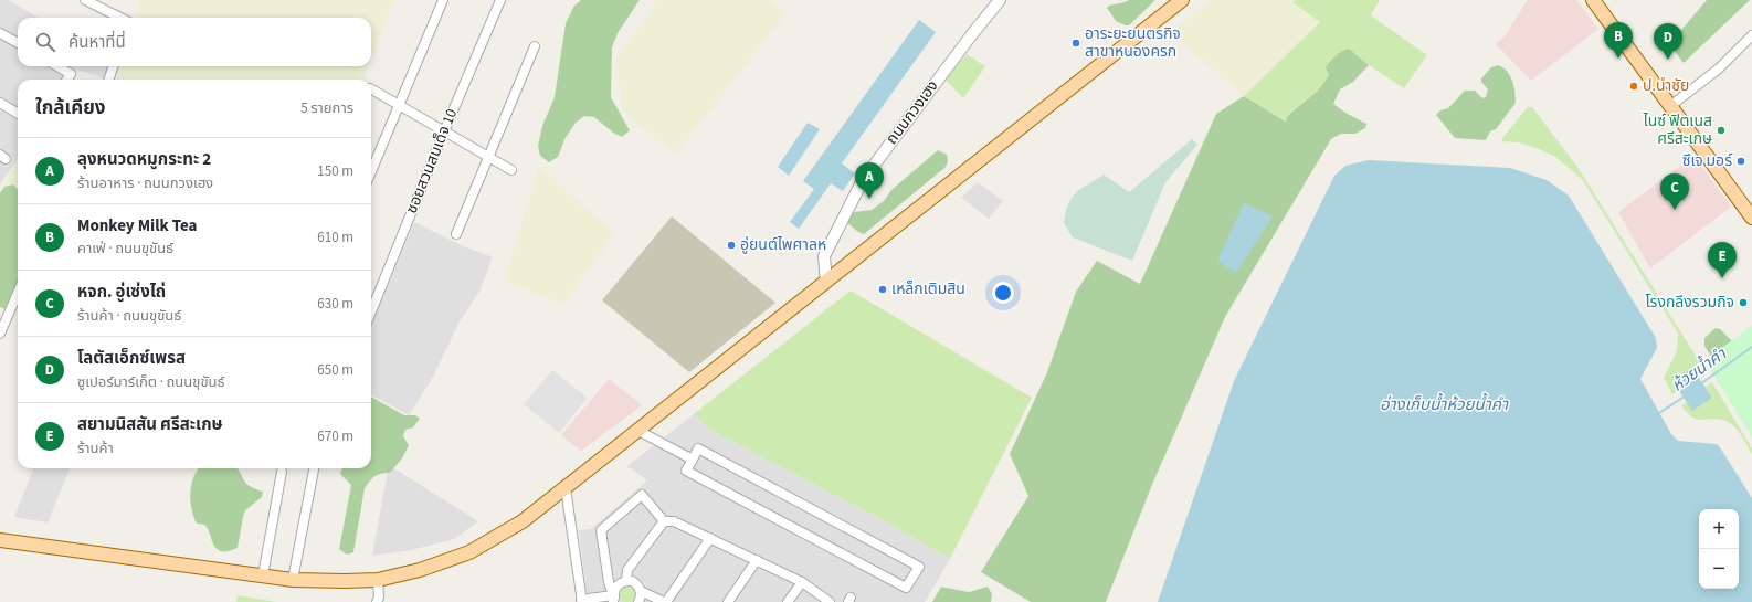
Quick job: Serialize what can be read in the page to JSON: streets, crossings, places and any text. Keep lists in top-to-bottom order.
{
  "streets": {
    "street": ["ถนนกวงเฮง", "ซอยสวนสมเด็จ 10"]
  },
  "water": ["ห้วยน้ำคำ", "อ่างเก็บน้ำห้วยน้ำคำ"],
  "places": [
    "อาระยะยนตรกิจ สาขาหนองครก",
    "ป.นำชัย",
    "ไนซ์ ฟิตเนส ศรีสะเกษ",
    "ซีเจ มอร์",
    "อู่ยนต์ไพศาลห",
    "เหล็กเติมสิน",
    "โรงกลึงรวมกิจ"
  ],
  "page": {
    "search": "ค้นหาที่นี่",
    "pins": [
      "B",
      "D",
      "A",
      "C",
      "E"
    ],
    "heading": ["ใกล้เคียง", "5 รายการ"],
    "list": [
      {
        "mark": "A",
        "name": "ลุงหนวดหมูกระทะ 2",
        "note": "ร้านอาหาร · ถนนกวงเฮง",
        "value": "150 m"
      },
      {
        "mark": "B",
        "name": "Monkey Milk Tea",
        "note": "คาเฟ่ · ถนนขุขันธ์",
        "value": "610 m"
      },
      {
        "mark": "C",
        "name": "หจก. อู่เซ่งไถ่",
        "note": "ร้านค้า · ถนนขุขันธ์",
        "value": "630 m"
      },
      {
        "mark": "D",
        "name": "โลตัสเอ็กซ์เพรส",
        "note": "ซูเปอร์มาร์เก็ต · ถนนขุขันธ์",
        "value": "650 m"
      },
      {
        "mark": "E",
        "name": "สยามนิสสัน ศรีสะเกษ",
        "note": "ร้านค้า",
        "value": "670 m"
      }
    ],
    "map_buttons": ["+", "−"]
  }
}
